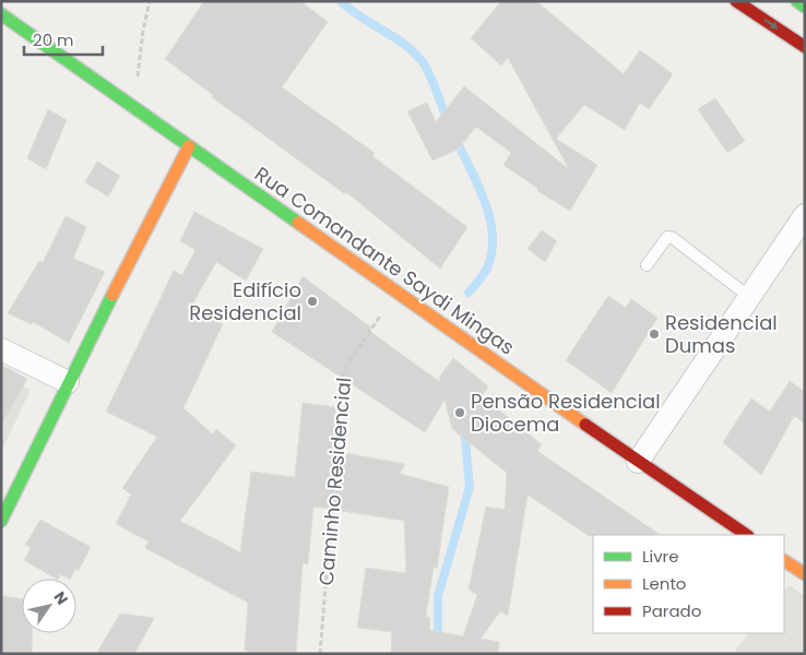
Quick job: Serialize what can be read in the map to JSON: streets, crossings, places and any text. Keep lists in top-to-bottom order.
{
  "streets": {
    "street": ["Rua Comandante Saydi Mingas"],
    "path": ["Caminho Residencial"]
  },
  "crossings": [
    ["Rua Comandante Saydi Mingas", "Caminho Residencial"]
  ],
  "places": ["Edifício Residencial", "Residencial Dumas", "Pensão Residencial Diocema"],
  "legend": ["Livre", "Lento", "Parado"],
  "scale_bar": "20 m",
  "north": "top right"
}
